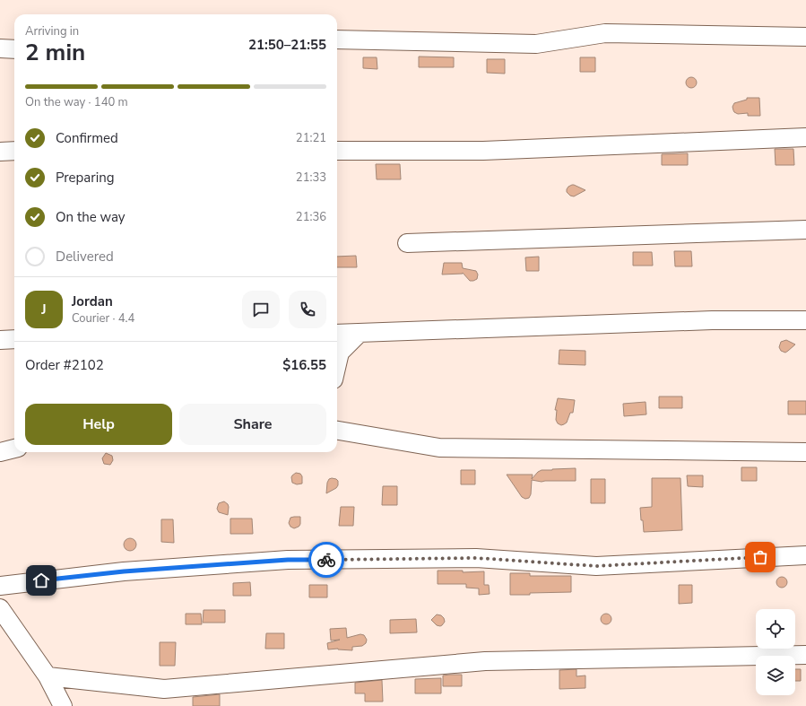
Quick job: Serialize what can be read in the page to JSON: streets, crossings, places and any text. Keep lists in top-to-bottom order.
{
  "page": {
    "heading": ["2 min", "Arriving in", "21:50–21:55"],
    "panel": [
      "Jordan",
      "Courier · 4.4",
      "Order #2102",
      "$16.55"
    ],
    "bar": "On the way · 140 m",
    "list": [
      ["Confirmed", "21:21"],
      ["Preparing", "21:33"],
      ["On the way", "21:36"],
      "Delivered"
    ],
    "round": "J",
    "buttons": ["Help", "Share"]
  }
}
